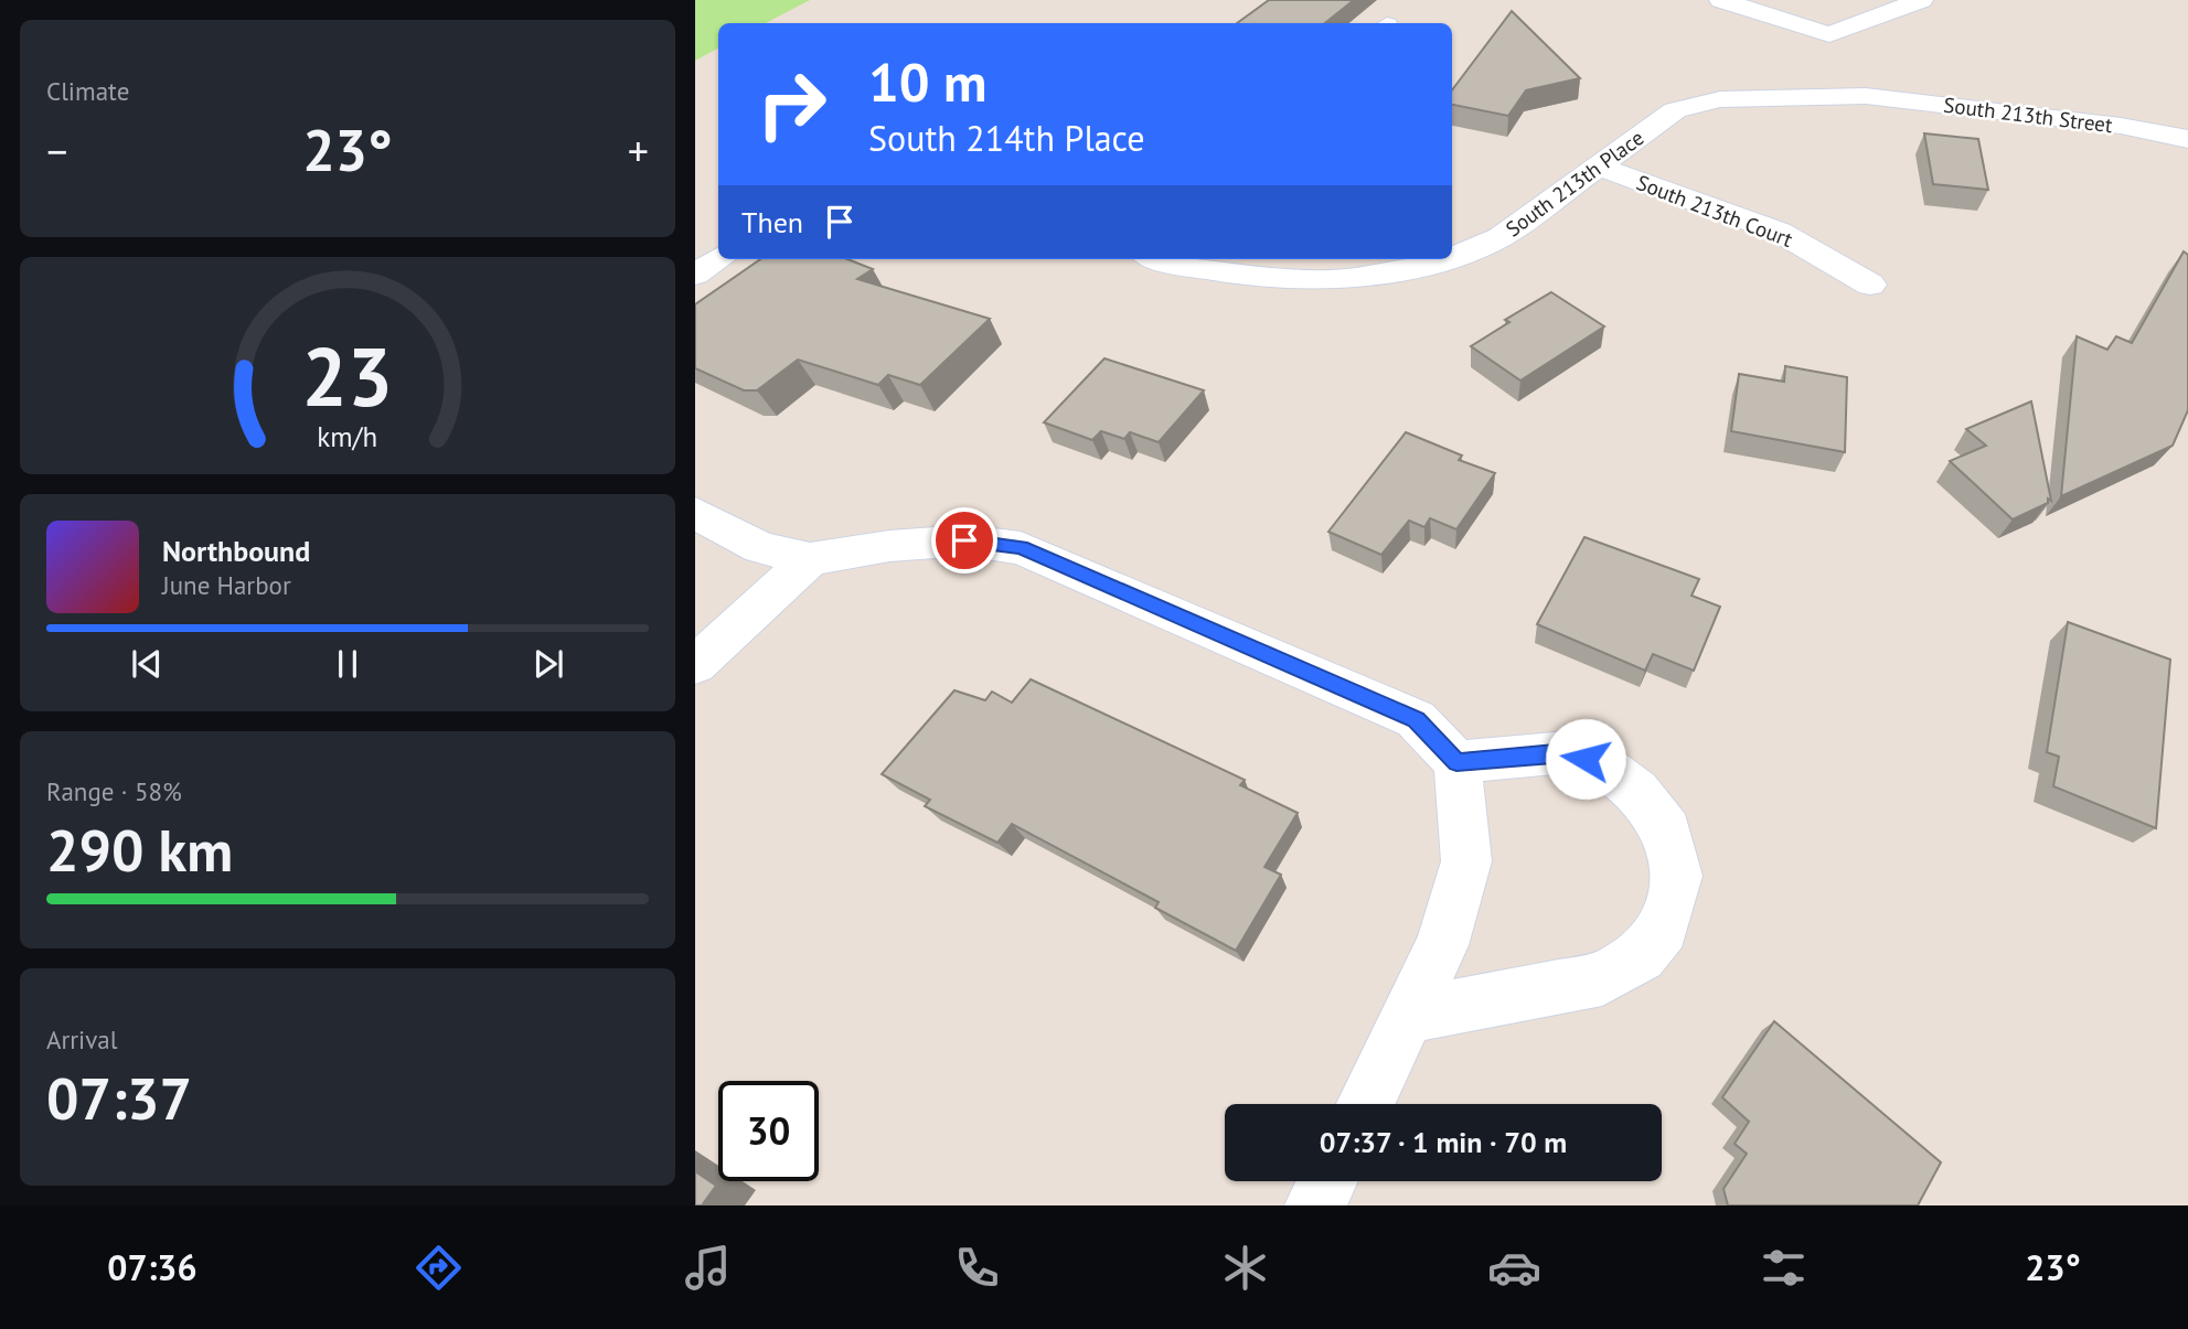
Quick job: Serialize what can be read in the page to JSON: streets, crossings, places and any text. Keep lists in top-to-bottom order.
{
  "streets": {
    "street": ["South 213th Street", "South 213th Place", "South 213th Court"]
  },
  "crossings": [
    ["South 213th Street", "South 213th Place"],
    ["South 213th Place", "South 213th Court"]
  ],
  "page": {
    "tile": [
      "Climate",
      ["Range · 58%", "290 km"],
      ["Arrival", "07:37"]
    ],
    "turn": ["10 m", "South 214th Place"],
    "heat": ["−", "23°", "+"],
    "then": "Then",
    "song": ["Northbound", "June Harbor"],
    "limit": "30",
    "trip": "07:37 · 1 min · 70 m",
    "tabs": ["07:36", "23°"],
    "gauge": ["23", "km/h"]
  }
}
